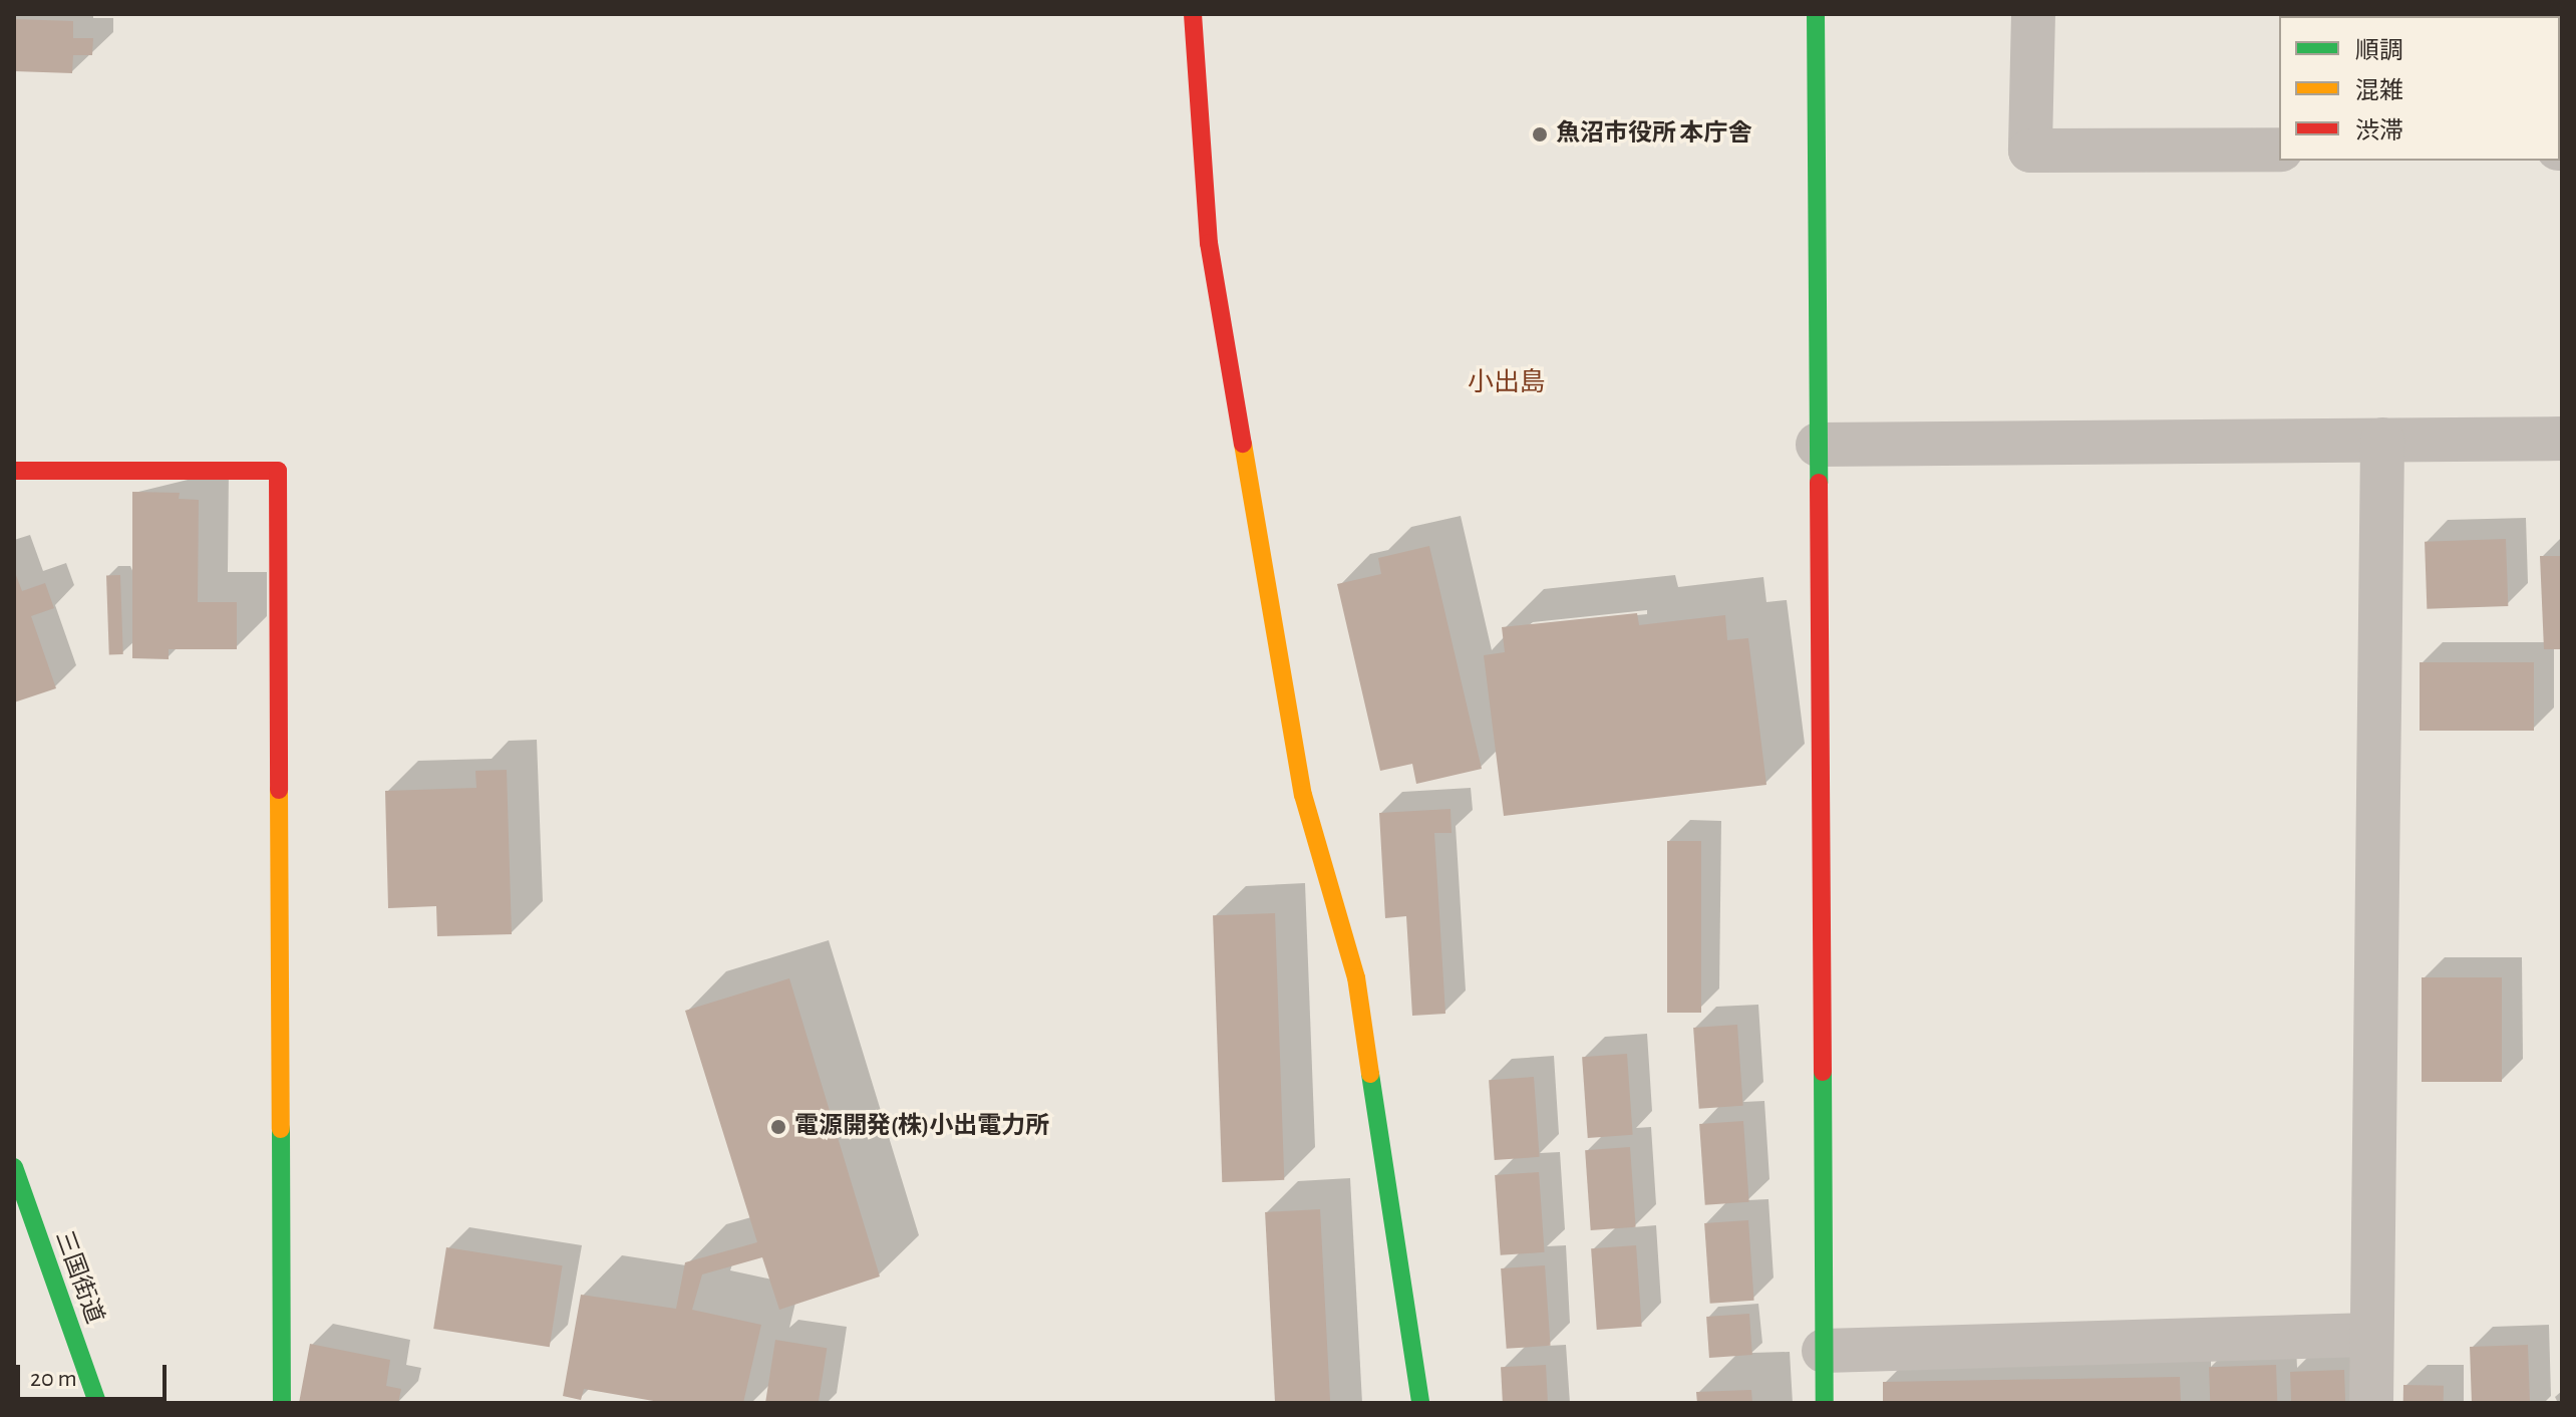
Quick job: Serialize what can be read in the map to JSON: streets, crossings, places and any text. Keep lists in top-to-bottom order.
{
  "streets": {
    "main road": ["三国街道"]
  },
  "districts": ["小出島"],
  "places": ["魚沼市役所 本庁舎", "電源開発(株)小出電力所"],
  "legend": ["順調", "混雑", "渋滞"],
  "scale_bar": "20 m"
}
